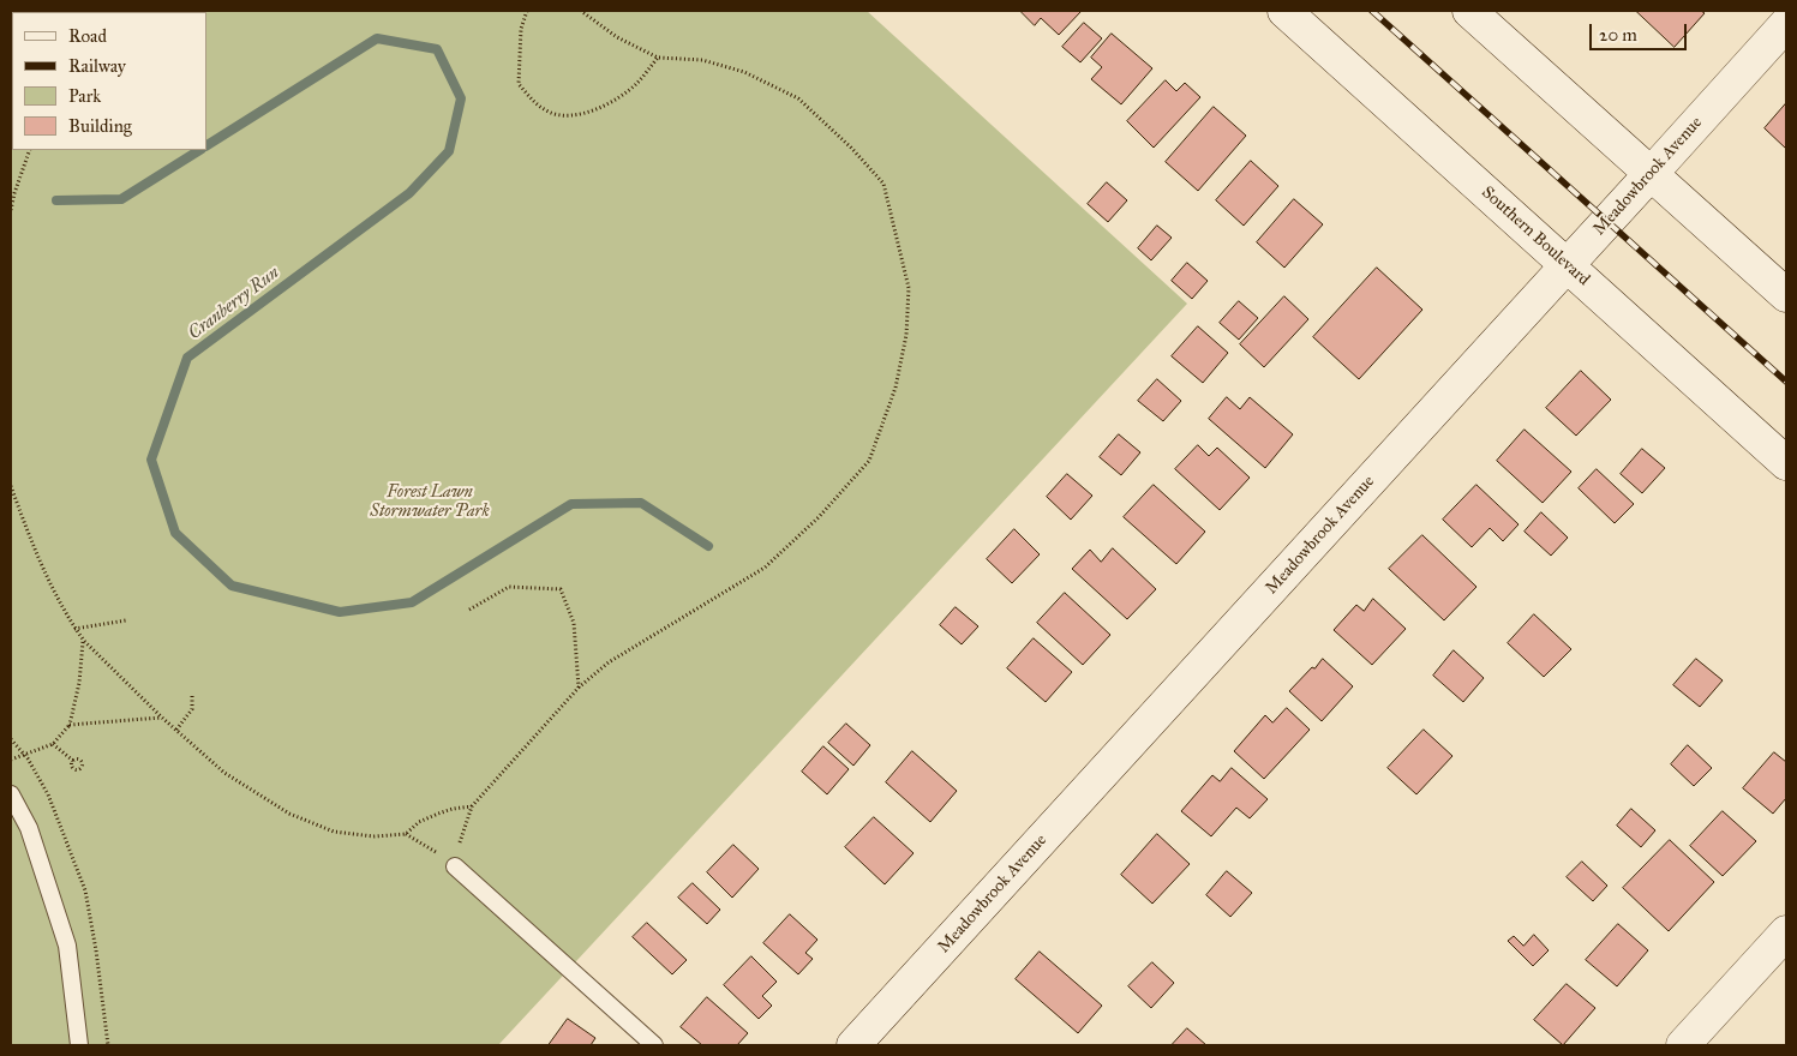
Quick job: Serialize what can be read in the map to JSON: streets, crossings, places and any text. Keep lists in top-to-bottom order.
{
  "streets": {
    "street": ["Meadowbrook Avenue", "Southern Boulevard"]
  },
  "crossings": [
    ["Meadowbrook Avenue", "Southern Boulevard"]
  ],
  "water": ["Cranberry Run"],
  "parks": ["Forest Lawn Stormwater Park"],
  "legend": [
    "Road",
    "Railway",
    "Park",
    "Building"
  ],
  "scale_bar": "20 m"
}
